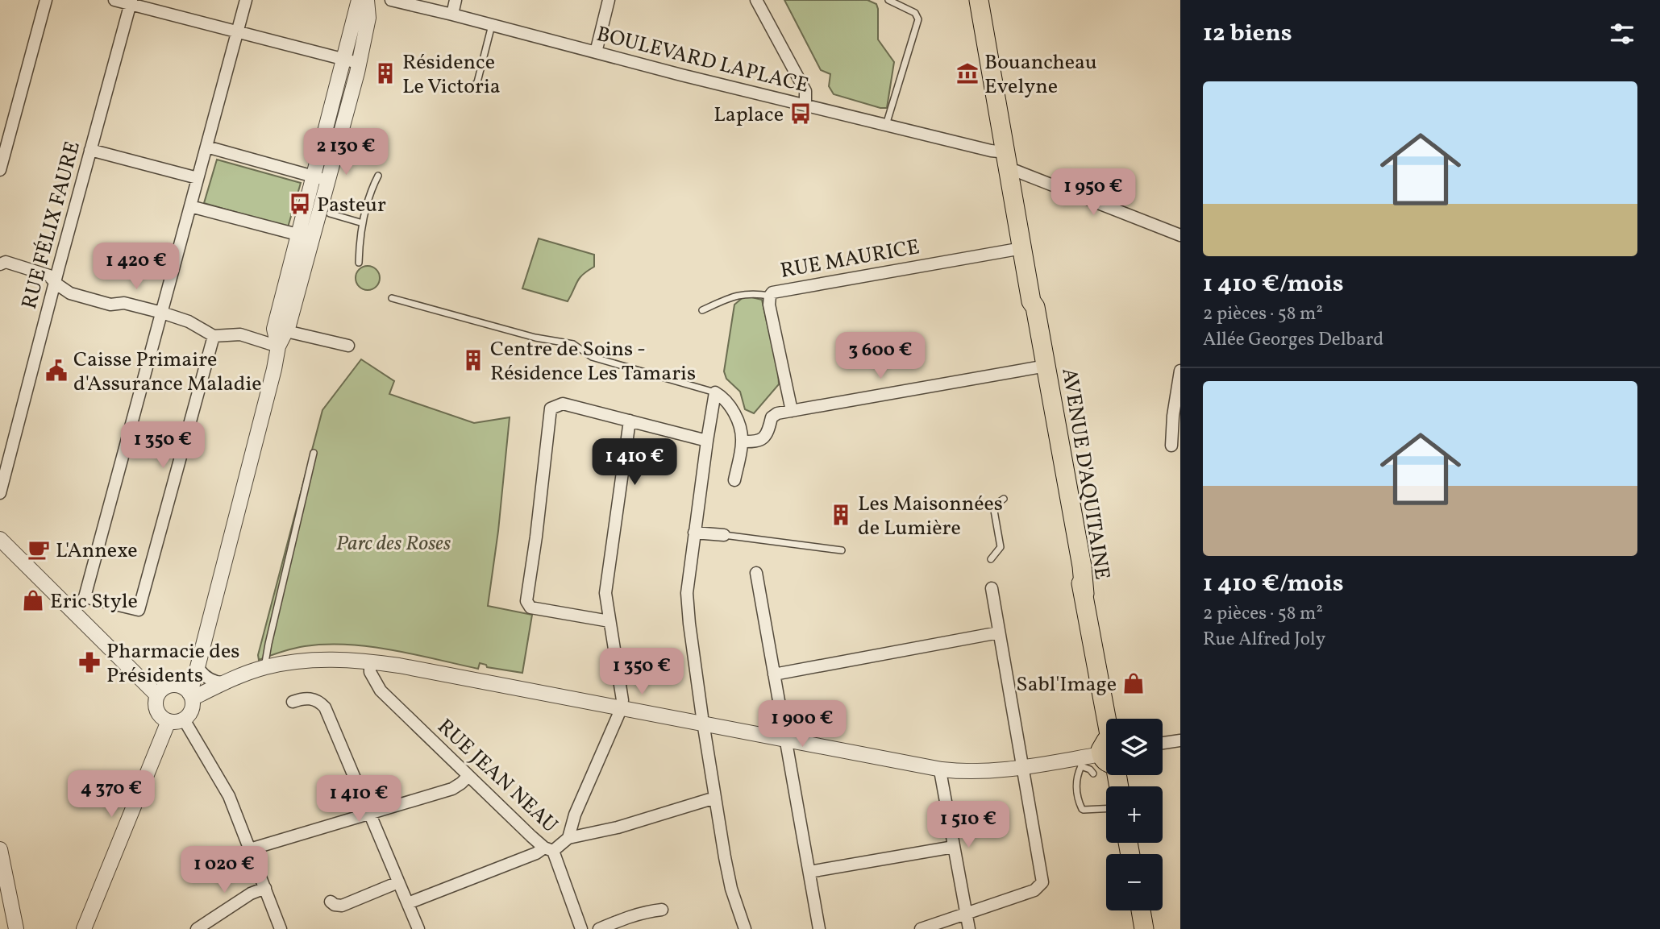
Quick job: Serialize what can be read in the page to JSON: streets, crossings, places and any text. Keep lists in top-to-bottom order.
{
  "streets": {
    "main road": ["AVENUE D'AQUITAINE"],
    "street": [
      "BOULEVARD LAPLACE",
      "RUE FÉLIX FAURE",
      "RUE MAURICE",
      "RUE JEAN NEAU"
    ]
  },
  "crossings": [
    ["BOULEVARD LAPLACE", "AVENUE D'AQUITAINE"],
    ["RUE MAURICE", "AVENUE D'AQUITAINE"]
  ],
  "parks": ["Parc des Roses"],
  "places": {
    "building": ["Résidence Le Victoria", "Centre de Soins - Résidence Les Tamaris", "Les Maisonnées de Lumière"],
    "museum": ["Bouancheau Evelyne"],
    "bus stop": ["Laplace", "Pasteur"],
    "public building": ["Caisse Primaire d'Assurance Maladie"],
    "cafe": ["L'Annexe"],
    "shop": ["Eric Style", "Sabl'Image"],
    "pharmacy": ["Pharmacie des Présidents"]
  },
  "page": {
    "heading": "12 biens",
    "list": [
      {
        "name": "1 410 €/mois",
        "note": "2 pièces · 58 m² · Allée Georges Delbard"
      },
      {
        "name": "1 410 €/mois",
        "note": "2 pièces · 58 m² · Rue Alfred Joly"
      }
    ],
    "price": [
      "2 130 €",
      "1 950 €",
      "1 420 €",
      "3 600 €",
      "1 350 €",
      "1 410 €",
      "1 350 €",
      "1 900 €",
      "4 370 €",
      "1 410 €",
      "1 510 €",
      "1 020 €"
    ],
    "map_buttons": ["+", "−"]
  }
}
